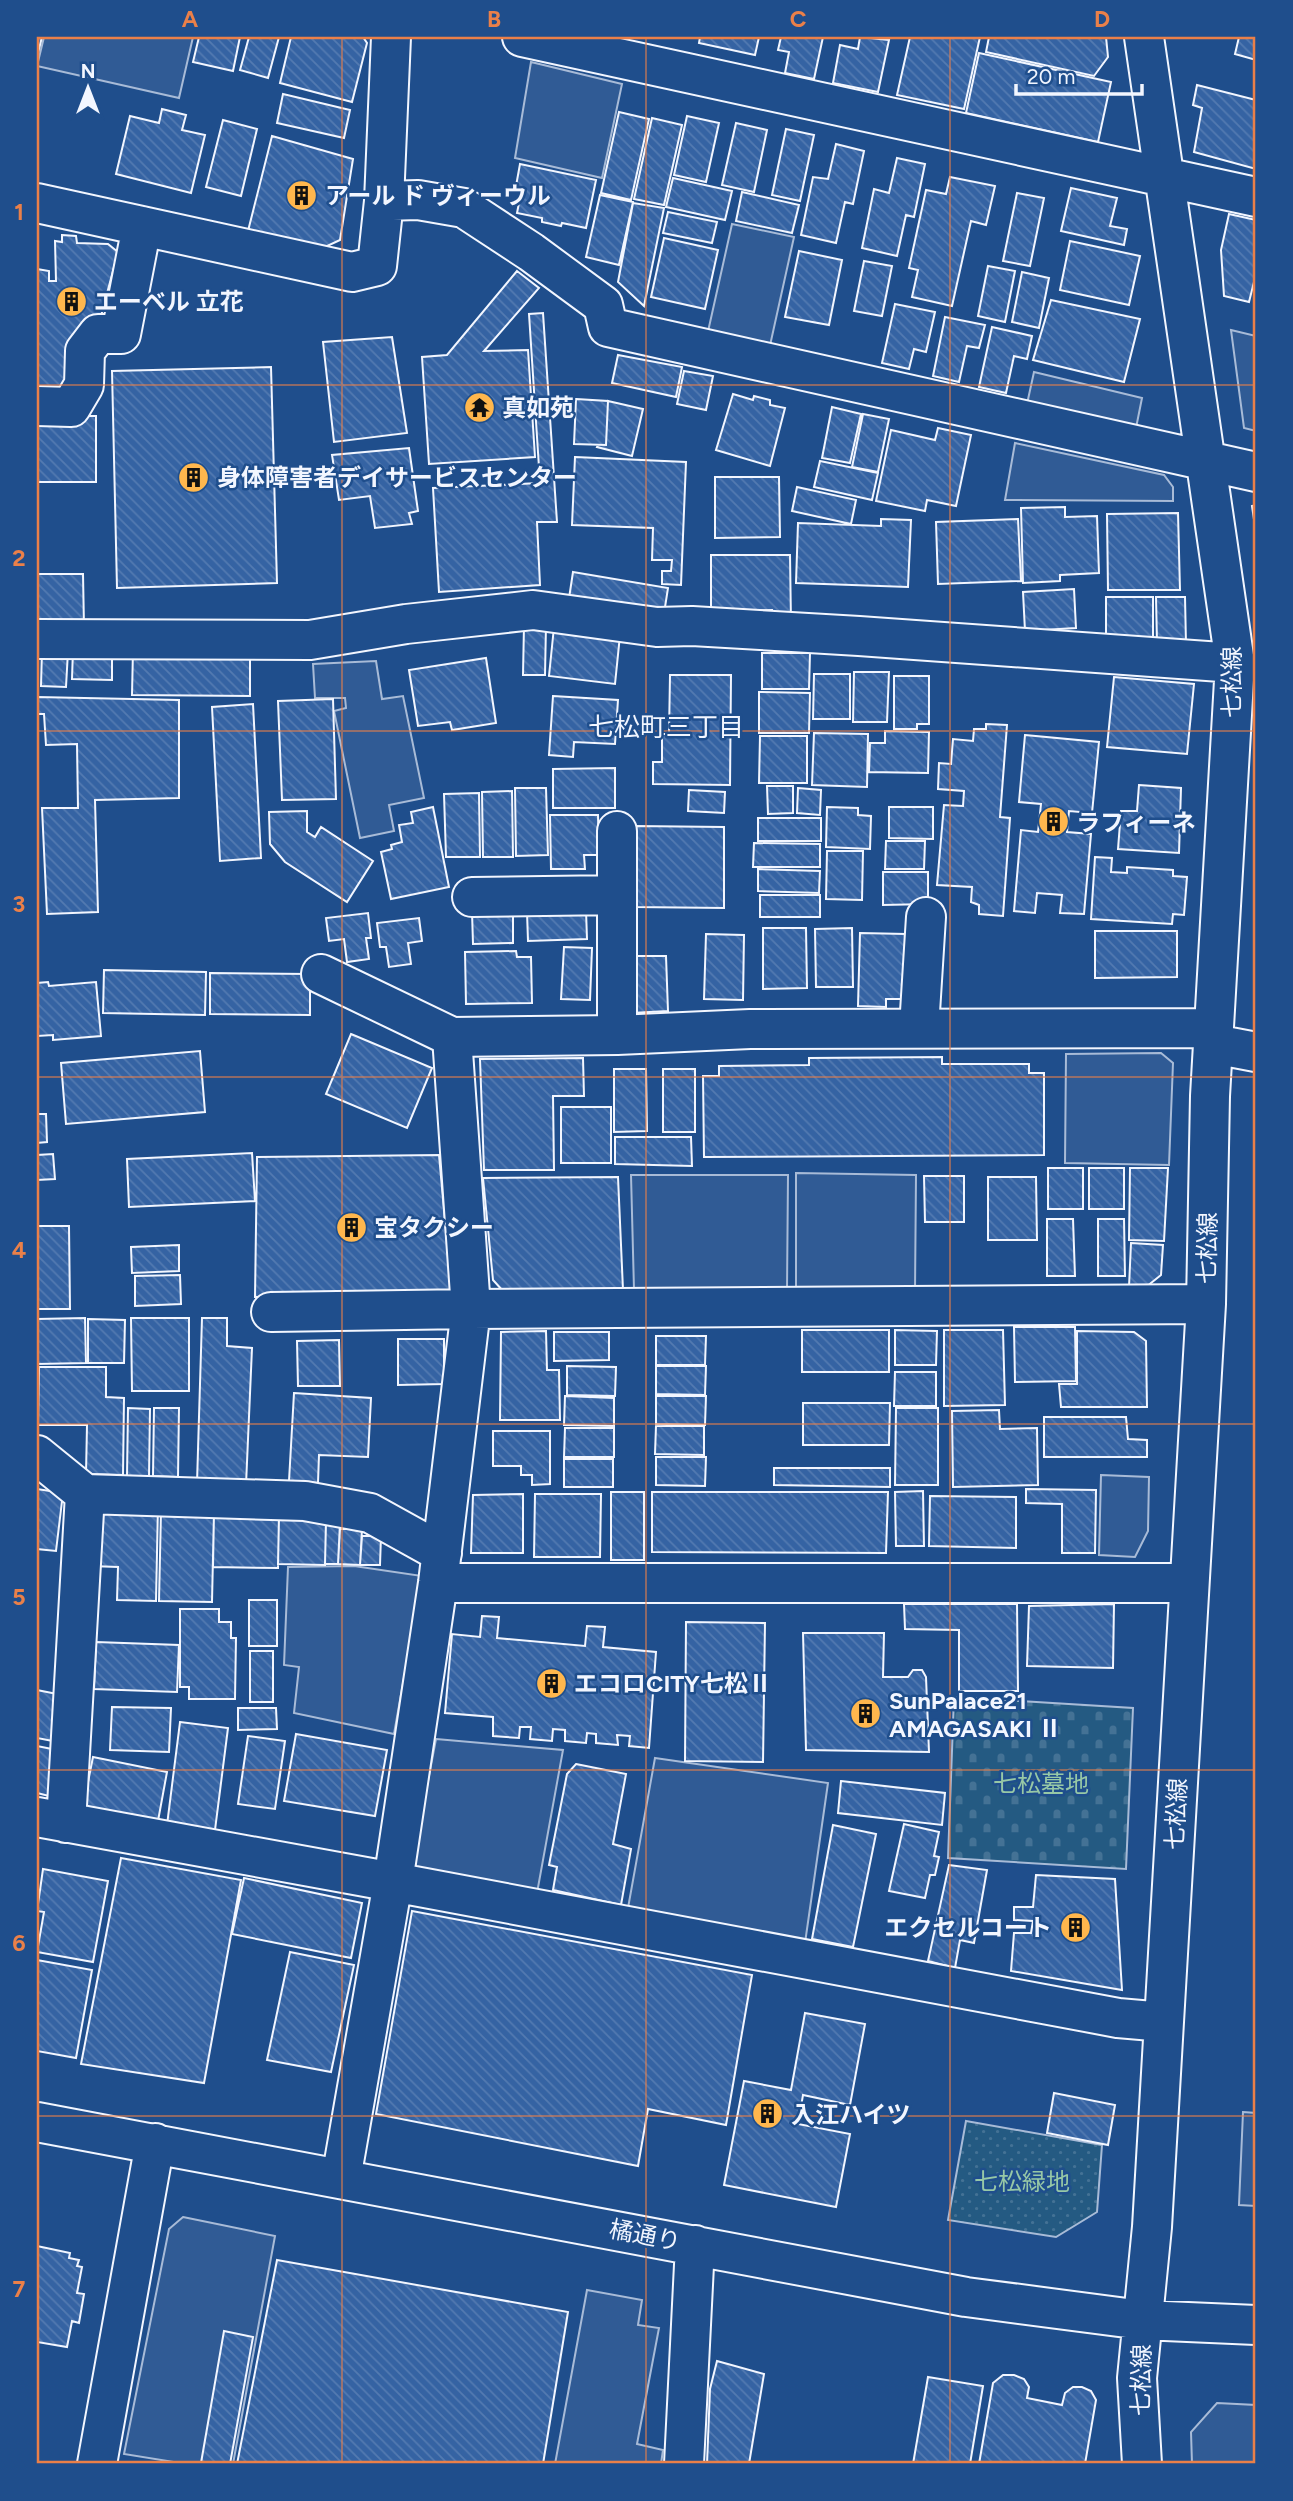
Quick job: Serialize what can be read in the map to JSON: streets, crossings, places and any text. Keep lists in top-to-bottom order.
{
  "streets": {
    "street": ["七松線", "橘通り"]
  },
  "crossings": [
    ["七松線", "橘通り"]
  ],
  "districts": ["七松町三丁目"],
  "parks": ["七松墓地", "七松緑地"],
  "places": {
    "building": [
      "アール ド ヴィーウル",
      "エーベル 立花",
      "身体障害者デイサービスセンター",
      "ラフィーネ",
      "宝タクシー",
      "エコロCITY七松Ⅱ",
      "SunPalace21 AMAGASAKI Ⅱ",
      "エクセルコート",
      "入江ハイツ"
    ],
    "temple": ["真如苑"]
  },
  "scale_bar": "20 m",
  "north": "top",
  "grid": {
    "columns": [
      "A",
      "B",
      "C",
      "D"
    ],
    "rows": [
      "1",
      "2",
      "3",
      "4",
      "5",
      "6",
      "7"
    ]
  }
}
